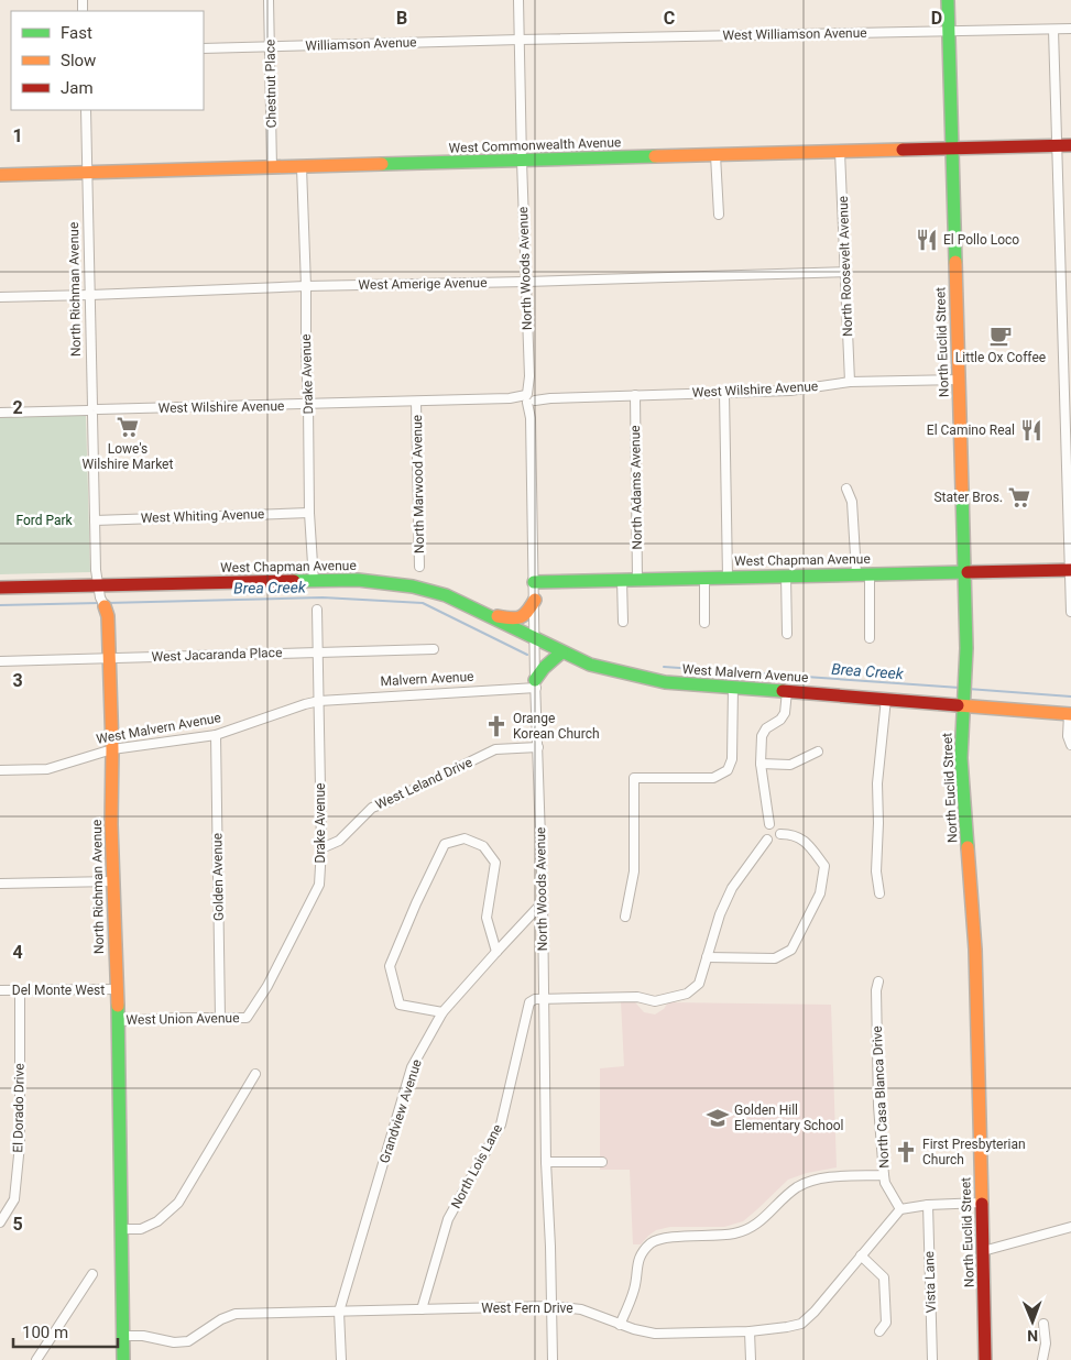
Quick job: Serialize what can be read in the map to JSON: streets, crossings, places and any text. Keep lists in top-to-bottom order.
{
  "streets": {
    "main road": [
      "West Commonwealth Avenue",
      "North Richman Avenue",
      "North Euclid Street",
      "West Chapman Avenue",
      "West Malvern Avenue"
    ],
    "street": [
      "West Williamson Avenue",
      "Williamson Avenue",
      "Chestnut Place",
      "North Roosevelt Avenue",
      "North Woods Avenue",
      "West Amerige Avenue",
      "Drake Avenue",
      "West Wilshire Avenue",
      "North Marwood Avenue",
      "North Adams Avenue",
      "West Whiting Avenue",
      "West Jacaranda Place",
      "Malvern Avenue",
      "West Leland Drive",
      "Golden Avenue",
      "Del Monte West",
      "West Union Avenue",
      "North Casa Blanca Drive",
      "El Dorado Drive",
      "Grandview Avenue",
      "North Lois Lane",
      "Vista Lane",
      "West Fern Drive"
    ]
  },
  "crossings": [
    ["West Williamson Avenue", "Williamson Avenue"],
    ["West Williamson Avenue", "North Woods Avenue"],
    ["West Williamson Avenue", "North Euclid Street"],
    ["Williamson Avenue", "Chestnut Place"],
    ["Williamson Avenue", "North Woods Avenue"],
    ["Chestnut Place", "West Commonwealth Avenue"],
    ["West Commonwealth Avenue", "North Roosevelt Avenue"],
    ["West Commonwealth Avenue", "North Woods Avenue"],
    ["West Commonwealth Avenue", "North Richman Avenue"],
    ["West Commonwealth Avenue", "North Euclid Street"],
    ["West Commonwealth Avenue", "Drake Avenue"],
    ["North Roosevelt Avenue", "West Amerige Avenue"],
    ["North Roosevelt Avenue", "West Wilshire Avenue"],
    ["North Woods Avenue", "West Amerige Avenue"],
    ["North Woods Avenue", "West Wilshire Avenue"],
    ["North Woods Avenue", "West Chapman Avenue"],
    ["North Woods Avenue", "Malvern Avenue"],
    ["North Woods Avenue", "West Leland Drive"],
    ["North Woods Avenue", "Grandview Avenue"],
    ["North Woods Avenue", "North Lois Lane"],
    ["North Woods Avenue", "West Fern Drive"],
    ["West Amerige Avenue", "North Richman Avenue"],
    ["West Amerige Avenue", "Drake Avenue"],
    ["North Richman Avenue", "West Wilshire Avenue"],
    ["North Richman Avenue", "West Whiting Avenue"],
    ["North Richman Avenue", "West Chapman Avenue"],
    ["North Richman Avenue", "West Jacaranda Place"],
    ["North Richman Avenue", "West Malvern Avenue"],
    ["North Richman Avenue", "Del Monte West"],
    ["North Richman Avenue", "West Union Avenue"],
    ["North Richman Avenue", "West Fern Drive"],
    ["North Euclid Street", "West Wilshire Avenue"],
    ["North Euclid Street", "West Chapman Avenue"],
    ["North Euclid Street", "West Malvern Avenue"],
    ["Drake Avenue", "West Wilshire Avenue"],
    ["Drake Avenue", "West Whiting Avenue"],
    ["Drake Avenue", "West Chapman Avenue"],
    ["Drake Avenue", "West Jacaranda Place"],
    ["Drake Avenue", "West Malvern Avenue"],
    ["Drake Avenue", "Malvern Avenue"],
    ["Drake Avenue", "West Leland Drive"],
    ["Drake Avenue", "West Union Avenue"],
    ["West Wilshire Avenue", "North Marwood Avenue"],
    ["West Wilshire Avenue", "North Adams Avenue"],
    ["North Adams Avenue", "West Chapman Avenue"],
    ["West Chapman Avenue", "West Malvern Avenue"],
    ["West Malvern Avenue", "Malvern Avenue"],
    ["West Malvern Avenue", "Golden Avenue"],
    ["Golden Avenue", "West Union Avenue"],
    ["Del Monte West", "El Dorado Drive"],
    ["North Casa Blanca Drive", "West Fern Drive"],
    ["Grandview Avenue", "West Fern Drive"],
    ["North Lois Lane", "West Fern Drive"]
  ],
  "water": ["Brea Creek"],
  "parks": ["Ford Park"],
  "places": {
    "restaurant": ["El Pollo Loco", "El Camino Real"],
    "cafe": ["Little Ox Coffee"],
    "supermarket": ["Lowe's Wilshire Market", "Stater Bros."],
    "church": ["Orange Korean Church", "First Presbyterian Church"],
    "school or university": ["Golden Hill Elementary School"]
  },
  "legend": ["Fast", "Slow", "Jam"],
  "scale_bar": "100 m",
  "north": "bottom",
  "grid": {
    "columns": ["B", "C", "D"],
    "rows": [
      "1",
      "2",
      "3",
      "4",
      "5"
    ]
  }
}
